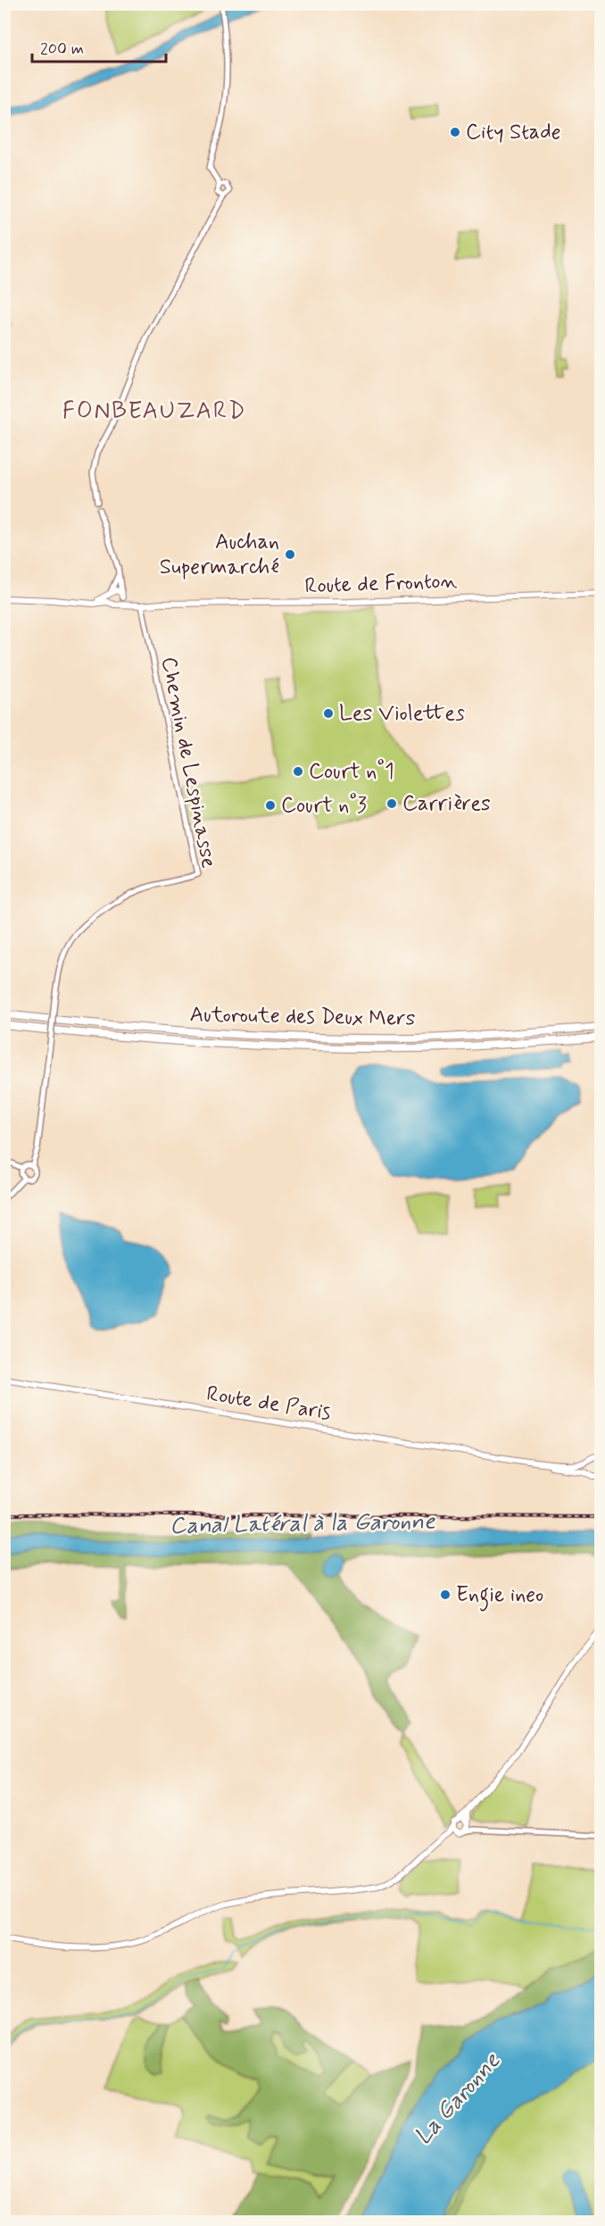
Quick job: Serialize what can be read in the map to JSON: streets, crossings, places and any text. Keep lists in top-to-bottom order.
{
  "streets": {
    "highway": ["Autoroute des Deux Mers"],
    "main road": ["Route de Fronton", "Route de Paris"],
    "street": ["Chemin de Lespinasse"]
  },
  "districts": ["FONBEAUZARD"],
  "water": ["Canal Latéral à la Garonne", "La Garonne"],
  "places": [
    "City Stade",
    "Auchan Supermarché",
    "Les Violettes",
    "Court n°1",
    "Carrières",
    "Court n°3",
    "Engie ineo"
  ],
  "scale_bar": "200 m"
}
